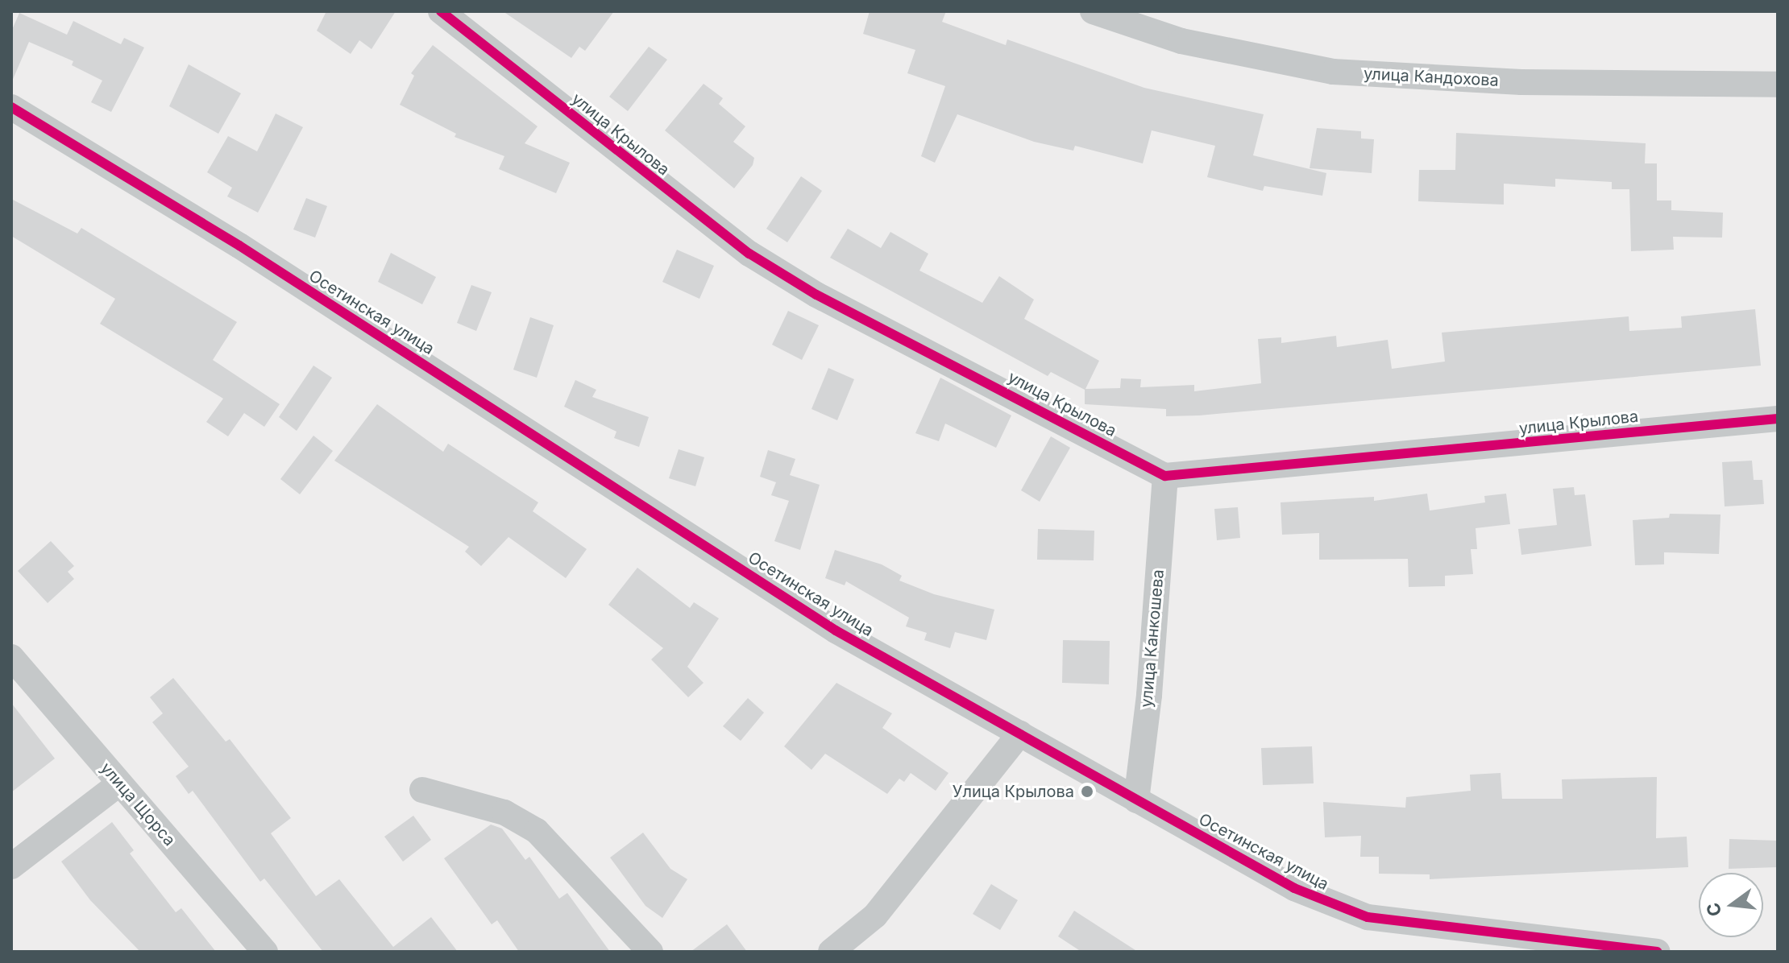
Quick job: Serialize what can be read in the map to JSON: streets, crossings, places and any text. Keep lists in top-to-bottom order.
{
  "streets": {
    "street": [
      "улица Кандохова",
      "улица Крылова",
      "Осетинская улица",
      "улица Канкошева",
      "улица Щорса"
    ]
  },
  "crossings": [
    ["улица Крылова", "улица Канкошева"],
    ["Осетинская улица", "улица Канкошева"]
  ],
  "places": ["Улица Крылова"],
  "north": "left"
}
